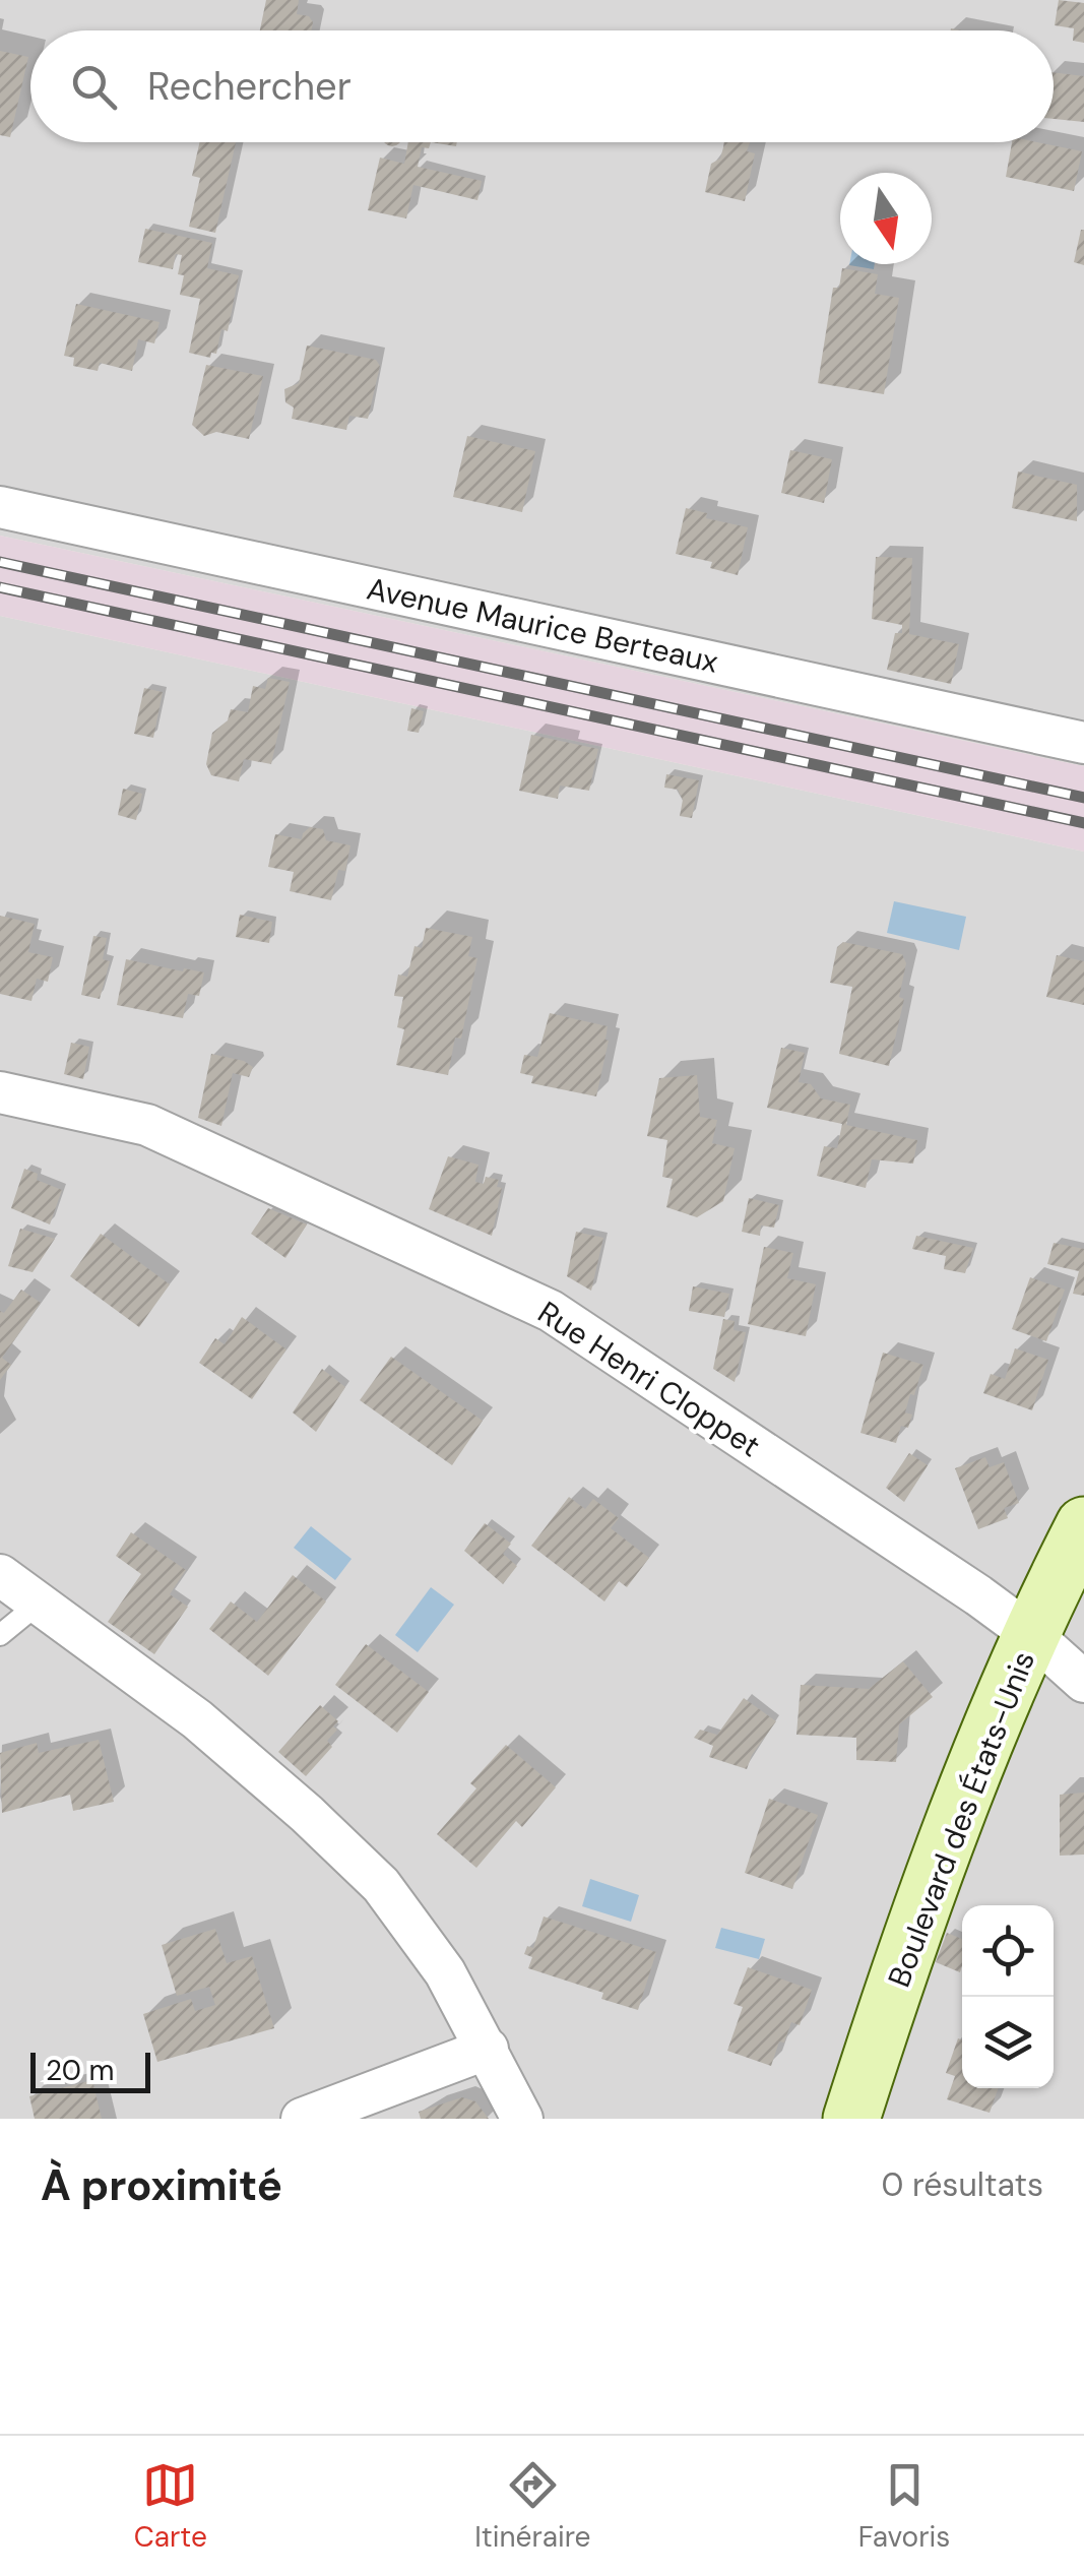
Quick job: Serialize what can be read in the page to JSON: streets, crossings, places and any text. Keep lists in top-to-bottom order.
{
  "streets": {
    "street": ["Avenue Maurice Berteaux", "Rue Henri Cloppet", "Boulevard des États-Unis"]
  },
  "crossings": [
    ["Rue Henri Cloppet", "Boulevard des États-Unis"]
  ],
  "scale_bar": "20 m",
  "north": "bottom",
  "page": {
    "search": "Rechercher",
    "scale": "20 m",
    "heading": ["À proximité", "0 résultats"],
    "nav": ["Carte", "Itinéraire", "Favoris"]
  }
}
